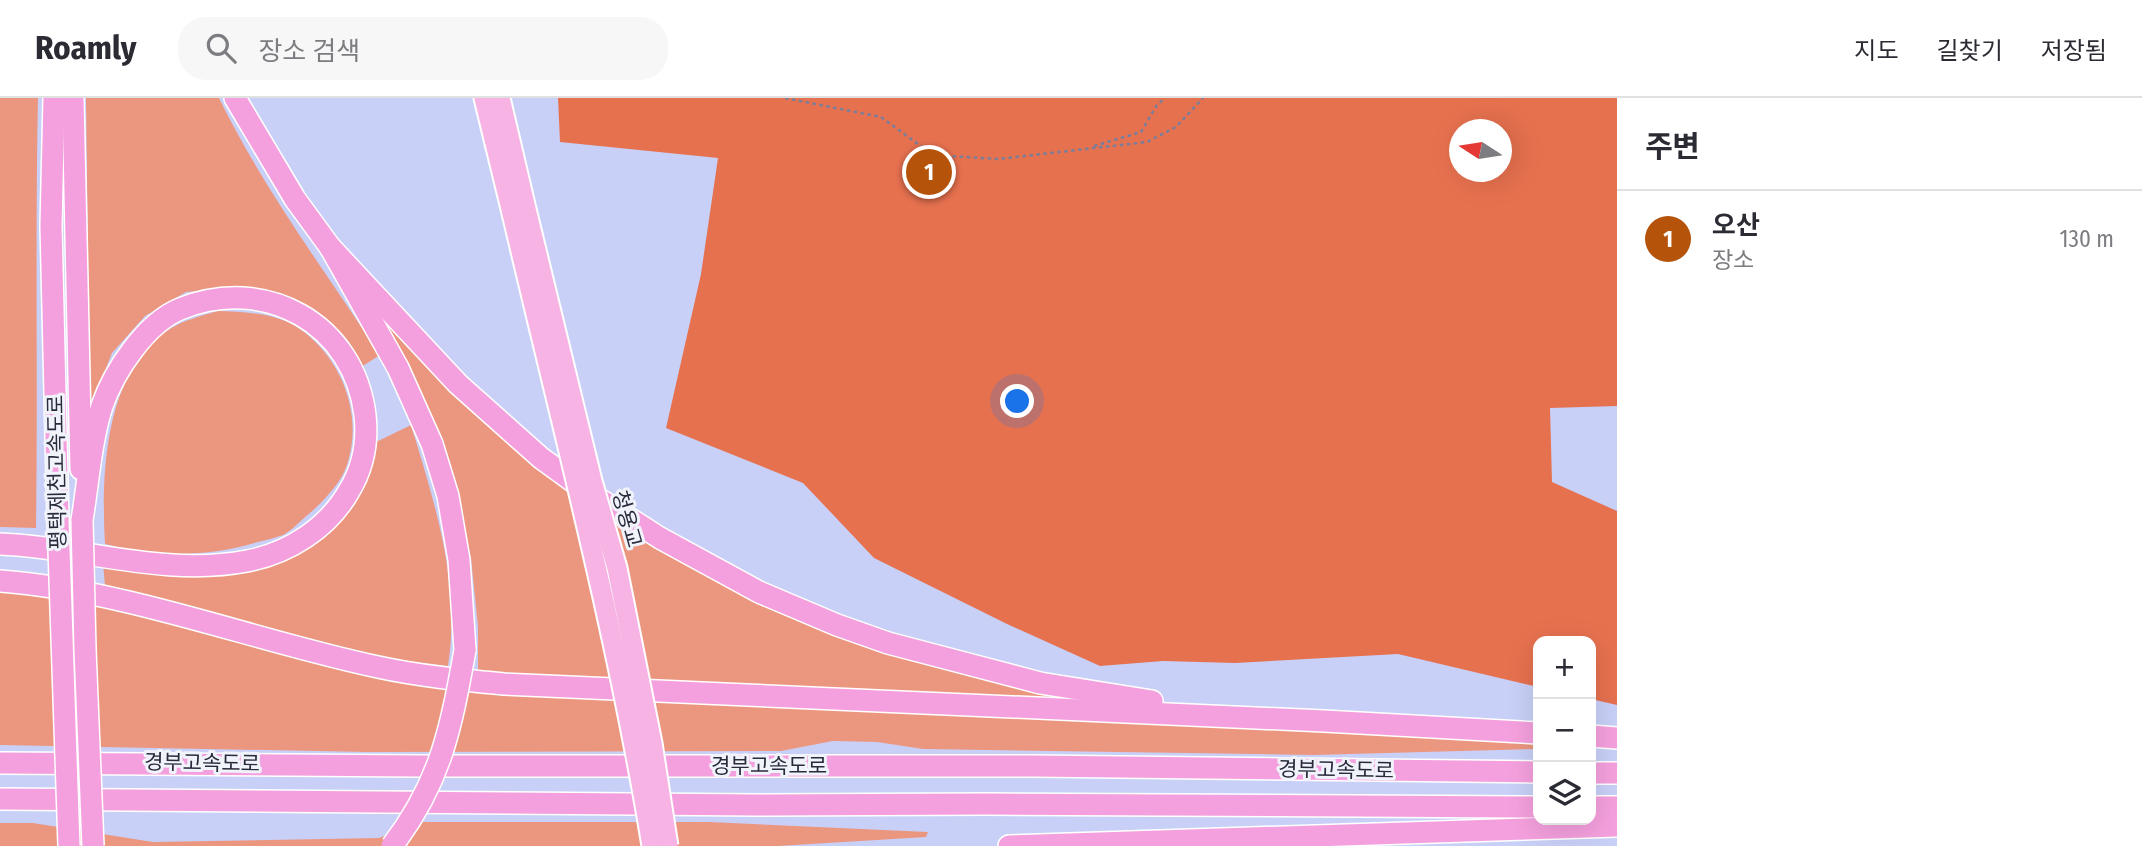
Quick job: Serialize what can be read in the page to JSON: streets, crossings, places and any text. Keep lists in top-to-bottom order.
{
  "streets": {
    "highway": ["평택제천고속도로", "청용교", "경부고속도로"]
  },
  "north": "left",
  "page": {
    "header": "Roamly",
    "search": "장소 검색",
    "nav": ["지도", "길찾기", "저장됨"],
    "heading": "주변",
    "pins": "1",
    "list": [
      {
        "mark": "1",
        "name": "오산",
        "note": "장소",
        "value": "130 m"
      }
    ],
    "map_buttons": ["+", "−"]
  }
}
